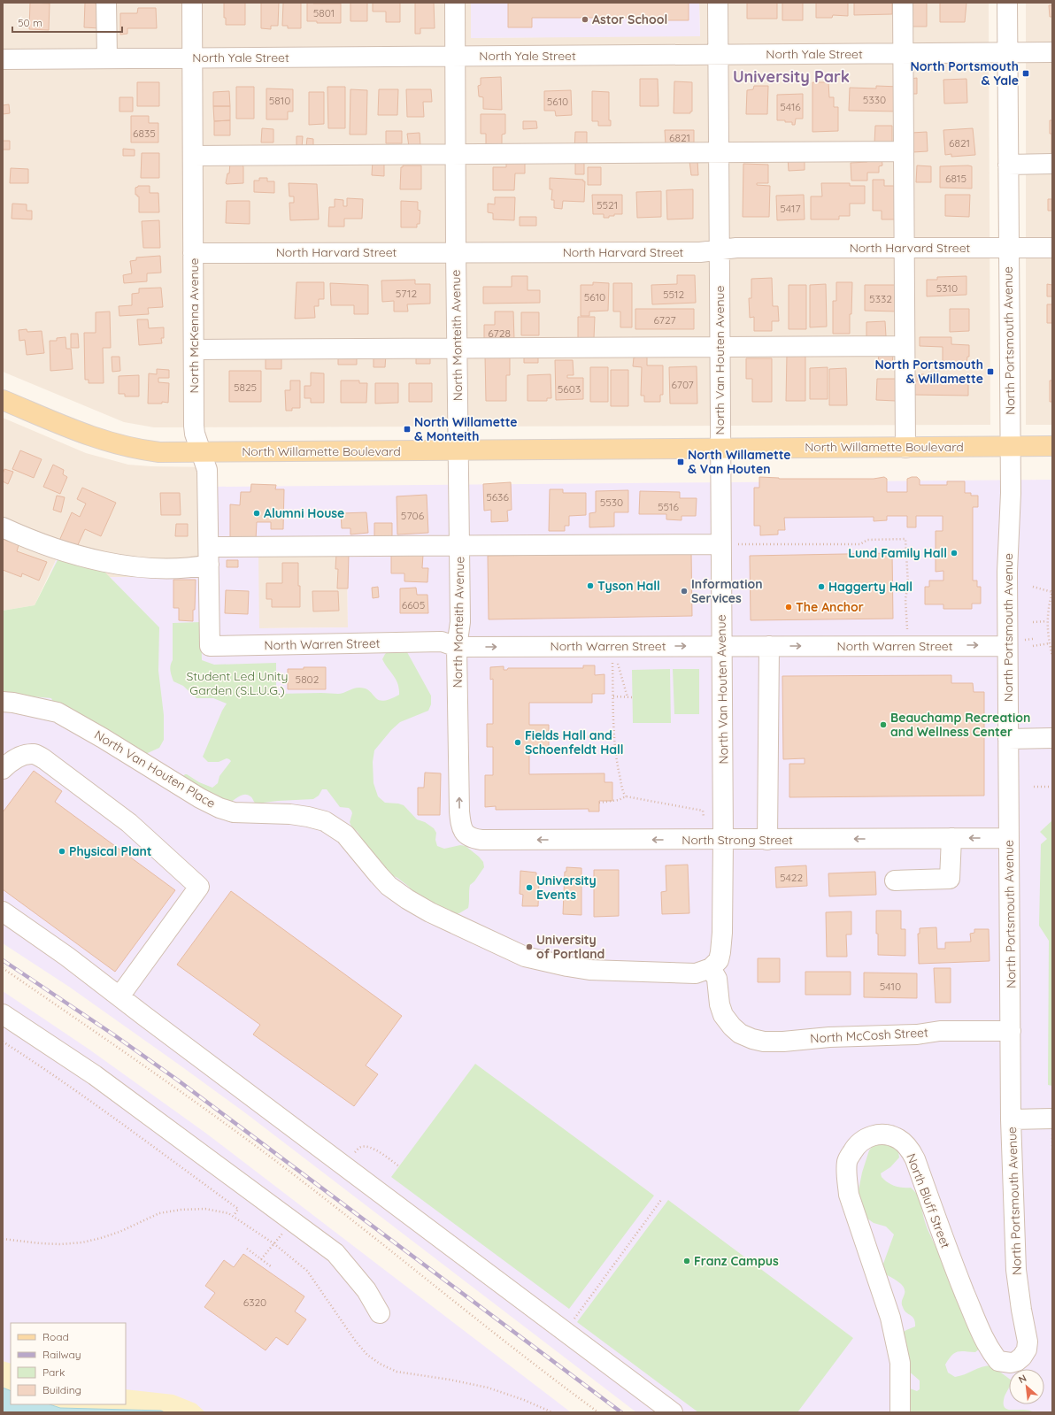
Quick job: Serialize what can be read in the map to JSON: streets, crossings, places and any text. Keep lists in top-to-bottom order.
{
  "streets": {
    "main road": ["North Willamette Boulevard"],
    "street": [
      "North Yale Street",
      "North Harvard Street",
      "North McKenna Avenue",
      "North Monteith Avenue",
      "North Portsmouth Avenue",
      "North Van Houten Avenue",
      "North Warren Street",
      "North Van Houten Place",
      "North Strong Street",
      "North McCosh Street",
      "North Bluff Street"
    ]
  },
  "crossings": [
    ["North Yale Street", "North McKenna Avenue"],
    ["North Yale Street", "North Monteith Avenue"],
    ["North Yale Street", "North Portsmouth Avenue"],
    ["North Yale Street", "North Van Houten Avenue"],
    ["North Harvard Street", "North McKenna Avenue"],
    ["North Harvard Street", "North Monteith Avenue"],
    ["North Harvard Street", "North Portsmouth Avenue"],
    ["North Harvard Street", "North Van Houten Avenue"],
    ["North McKenna Avenue", "North Willamette Boulevard"],
    ["North McKenna Avenue", "North Warren Street"],
    ["North Monteith Avenue", "North Willamette Boulevard"],
    ["North Monteith Avenue", "North Warren Street"],
    ["North Monteith Avenue", "North Strong Street"],
    ["North Portsmouth Avenue", "North Willamette Boulevard"],
    ["North Portsmouth Avenue", "North Warren Street"],
    ["North Portsmouth Avenue", "North Strong Street"],
    ["North Portsmouth Avenue", "North McCosh Street"],
    ["North Portsmouth Avenue", "North Bluff Street"],
    ["North Van Houten Avenue", "North Willamette Boulevard"],
    ["North Van Houten Avenue", "North Warren Street"],
    ["North Van Houten Avenue", "North Van Houten Place"],
    ["North Van Houten Avenue", "North Strong Street"],
    ["North Van Houten Avenue", "North McCosh Street"],
    ["North Van Houten Place", "North McCosh Street"]
  ],
  "one_way": ["North Strong Street"],
  "districts": ["University Park"],
  "parks": ["Student Led Unity Garden (S.L.U.G.)"],
  "places": {
    "other": [
      "Astor School",
      "Alumni House",
      "Lund Family Hall",
      "Tyson Hall",
      "Haggerty Hall",
      "Information Services",
      "The Anchor",
      "Beauchamp Recreation and Wellness Center",
      "Fields Hall and Schoenfeldt Hall",
      "Physical Plant",
      "University Events",
      "University of Portland",
      "Franz Campus"
    ],
    "transit": [
      "North Portsmouth & Yale",
      "North Portsmouth & Willamette",
      "North Willamette & Monteith",
      "North Willamette & Van Houten"
    ]
  },
  "house_numbers": [
    "5801",
    "5330",
    "5810",
    "5610",
    "5416",
    "6835",
    "6821",
    "6821",
    "6815",
    "5521",
    "5417",
    "5310",
    "5712",
    "5512",
    "5610",
    "5332",
    "6727",
    "6728",
    "6707",
    "5825",
    "5603",
    "5636",
    "5530",
    "5516",
    "5706",
    "6605",
    "5802",
    "5422",
    "5410",
    "6320"
  ],
  "legend": [
    "Road",
    "Railway",
    "Park",
    "Building"
  ],
  "scale_bar": "50 m",
  "north": "top left"
}
